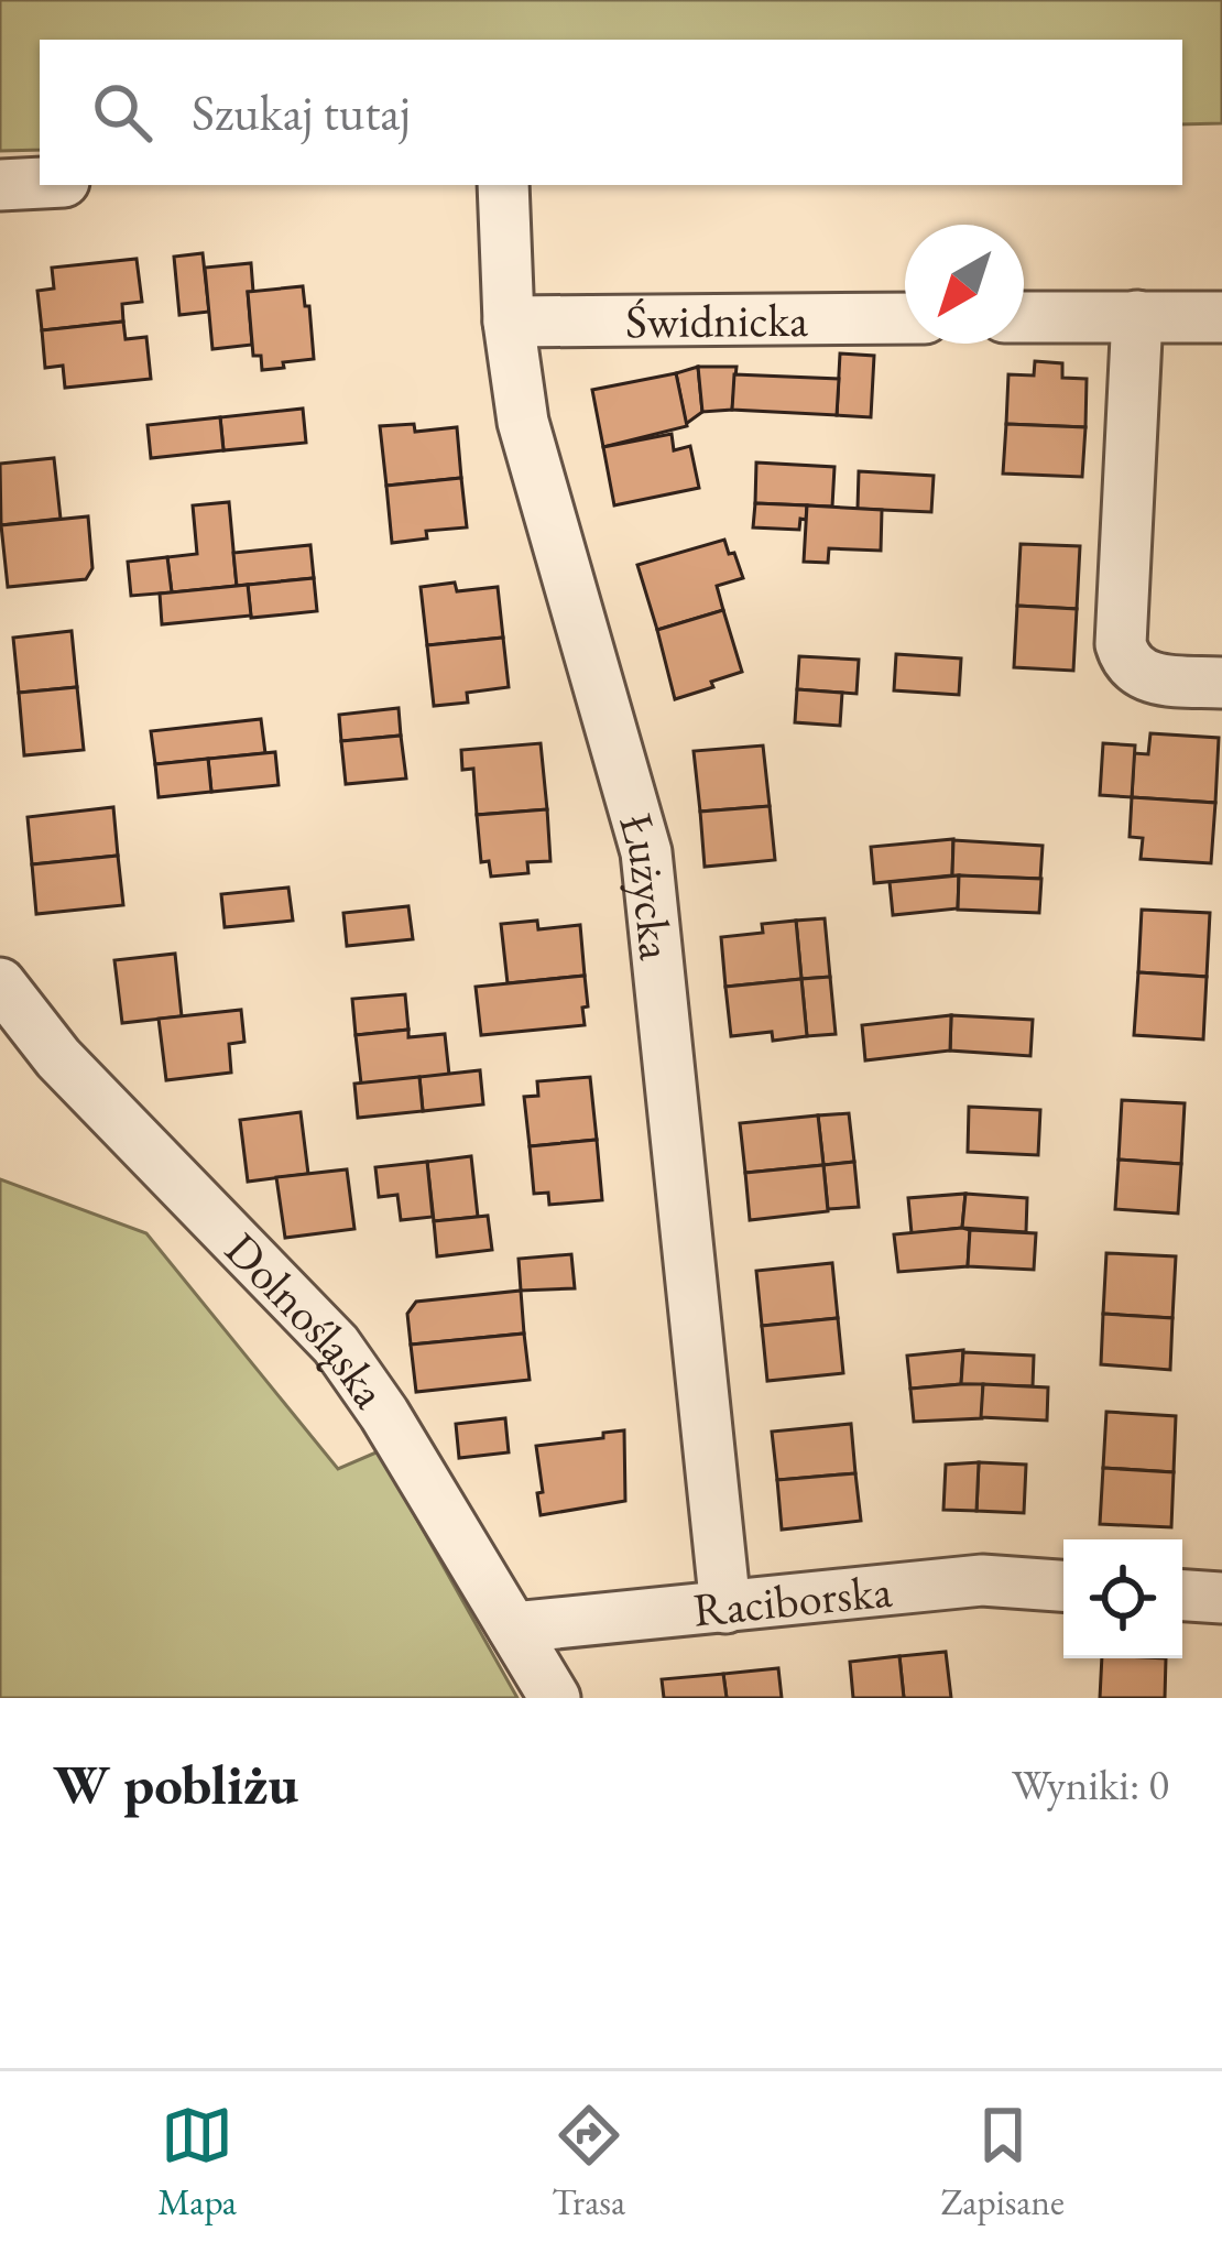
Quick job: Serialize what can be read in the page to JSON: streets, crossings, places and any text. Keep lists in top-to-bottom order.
{
  "streets": {
    "street": [
      "Świdnicka",
      "Łużycka",
      "Dolnośląska",
      "Raciborska"
    ]
  },
  "crossings": [
    ["Świdnicka", "Łużycka"],
    ["Łużycka", "Raciborska"],
    ["Dolnośląska", "Raciborska"]
  ],
  "north": "bottom left",
  "page": {
    "search": "Szukaj tutaj",
    "heading": ["W pobliżu", "Wyniki: 0"],
    "nav": ["Mapa", "Trasa", "Zapisane"]
  }
}
